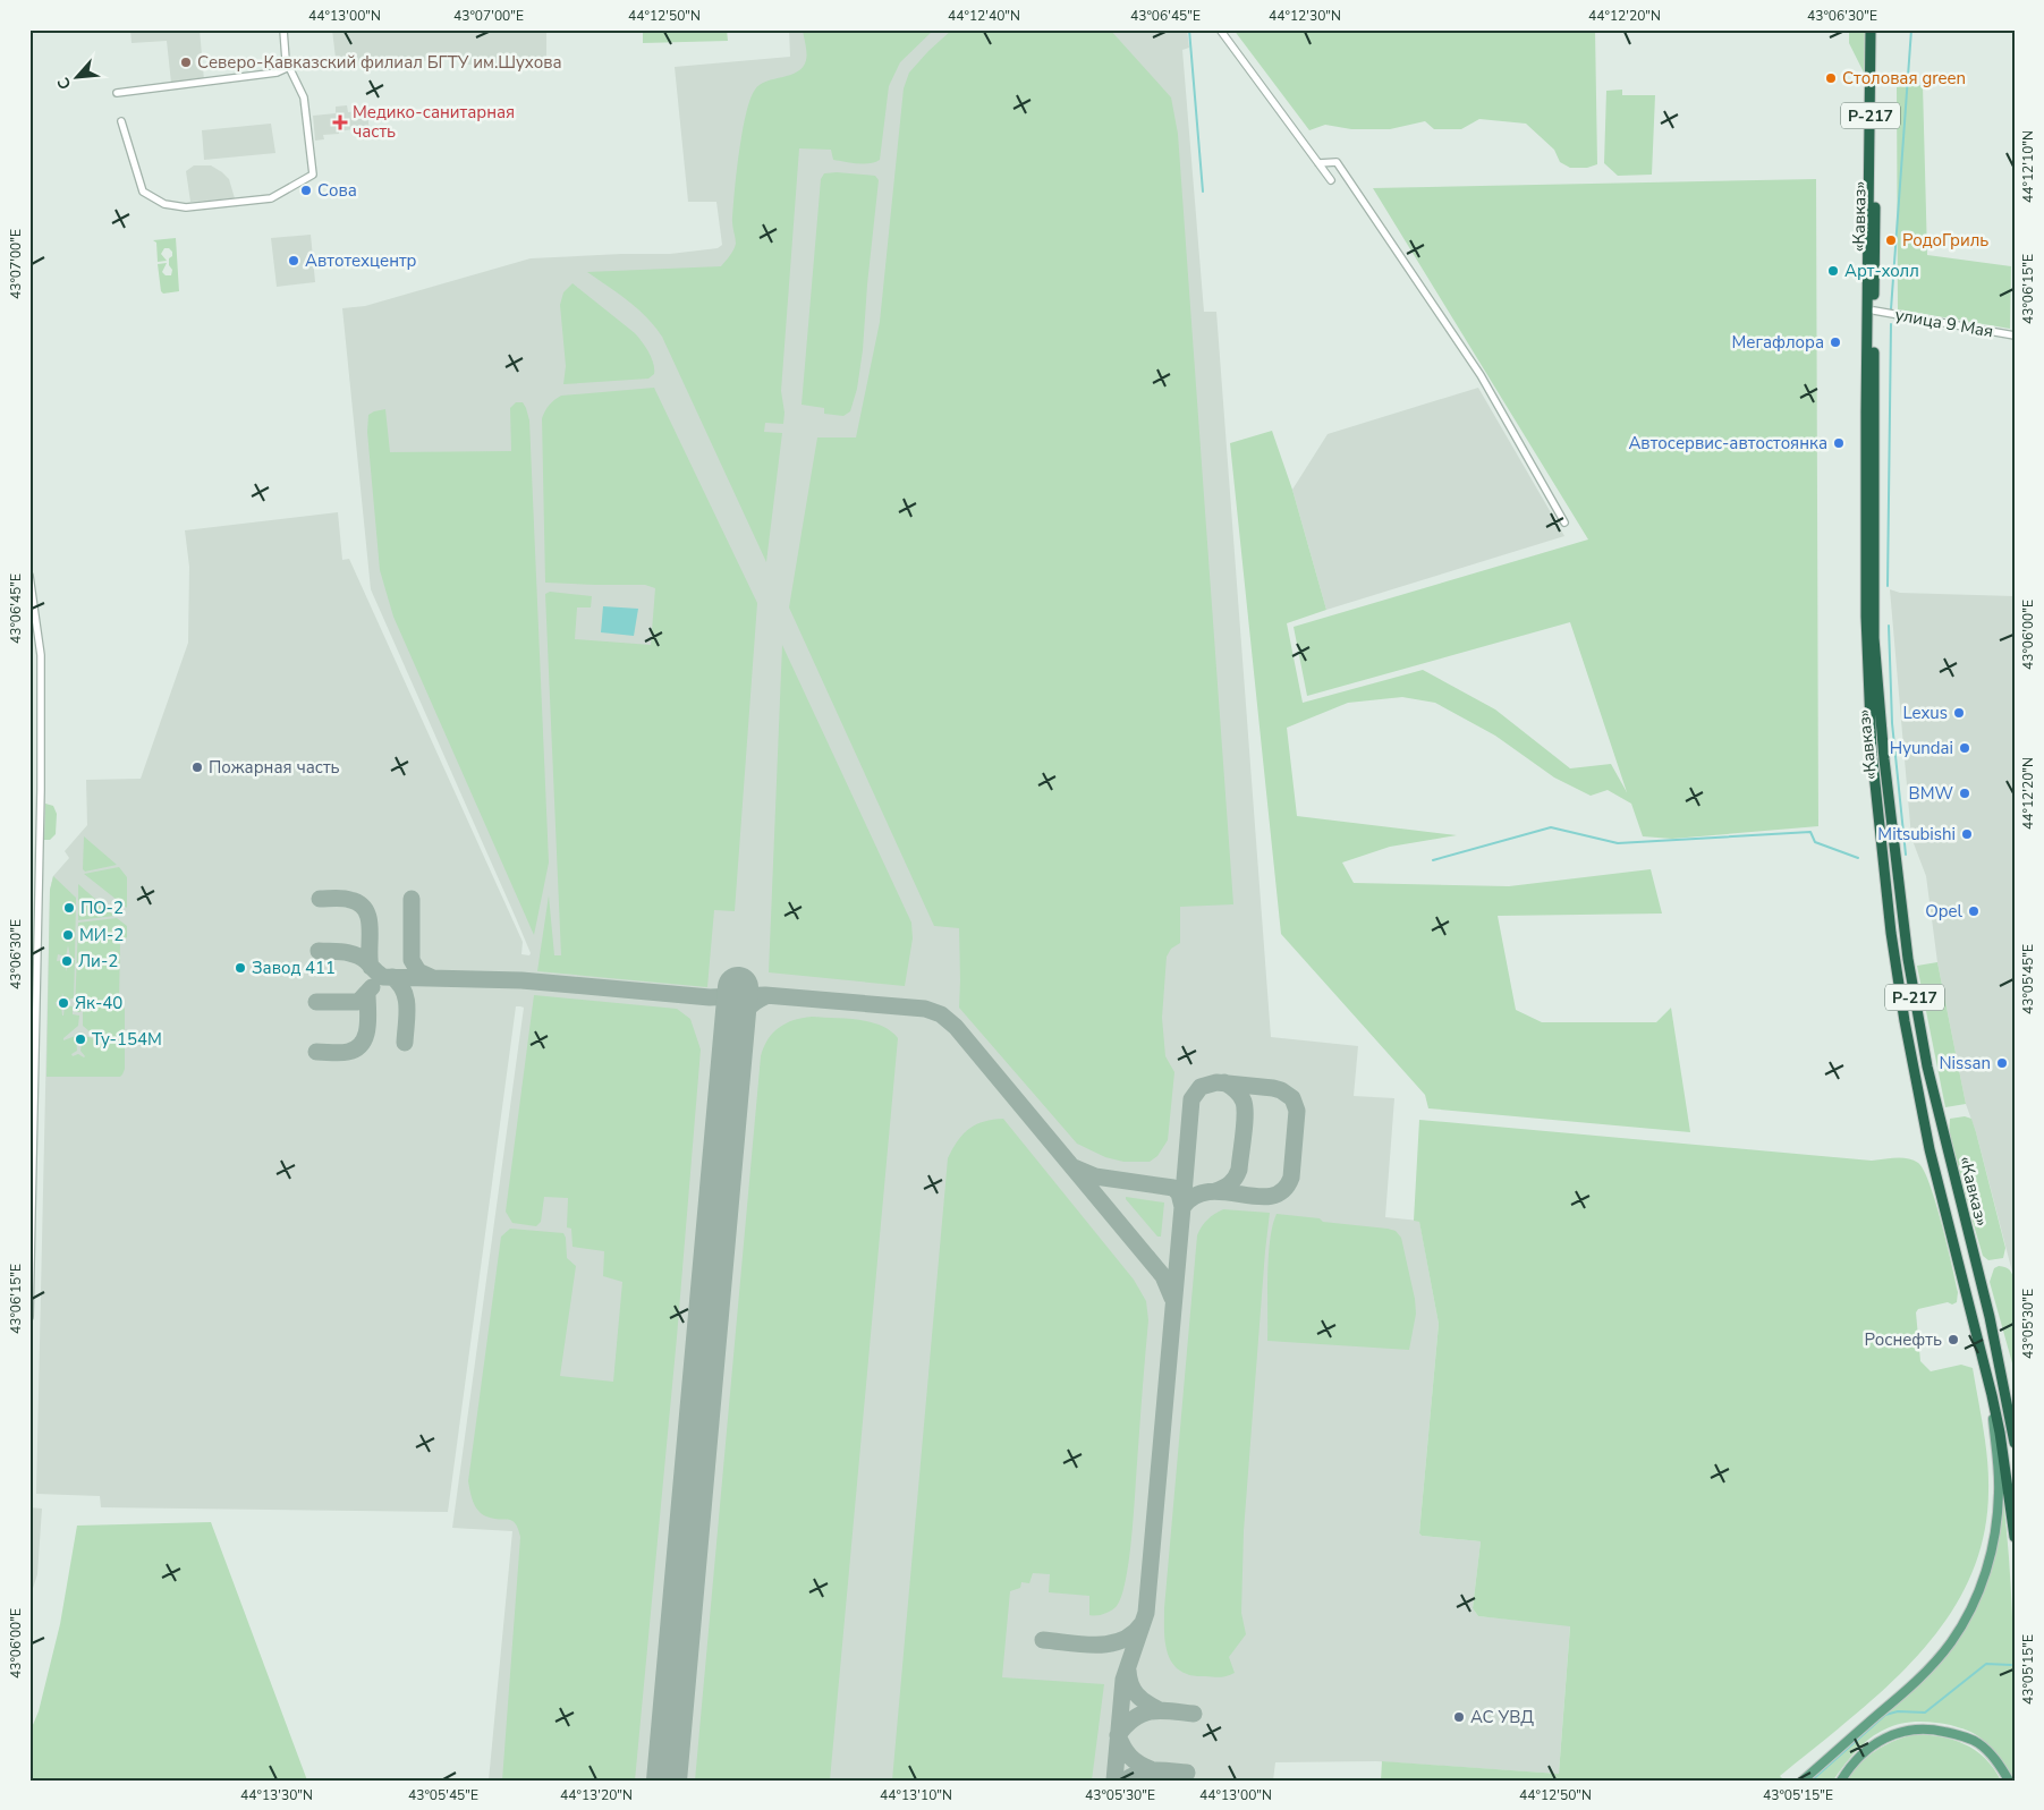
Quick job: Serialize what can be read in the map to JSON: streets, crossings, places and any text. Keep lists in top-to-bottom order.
{
  "streets": {
    "highway": ["Р-217", "«Кавказ»"],
    "street": ["улица 9 Мая"]
  },
  "crossings": [
    ["«Кавказ»", "улица 9 Мая"]
  ],
  "places": {
    "other": [
      "Северо-Кавказский филиал БГТУ им.Шухова",
      "Столовая green",
      "Сова",
      "РодоГриль",
      "Автотехцентр",
      "Арт-холл",
      "Мегафлора",
      "Автосервис-автостоянка",
      "Lexus",
      "Hyundai",
      "Пожарная часть",
      "BMW",
      "Mitsubishi",
      "ПО-2",
      "Opel",
      "МИ-2",
      "Ли-2",
      "Завод 411",
      "Як-40",
      "Ту-154М",
      "Nissan",
      "Роснефть",
      "АС УВД"
    ],
    "health": ["Медико-санитарная часть"]
  },
  "north": "bottom left",
  "coordinates": [
    "44°13'00\"N",
    "43°07'00\"E",
    "44°12'50\"N",
    "44°12'40\"N",
    "43°06'45\"E",
    "44°12'30\"N",
    "44°12'20\"N",
    "43°06'30\"E",
    "44°12'10\"N",
    "43°06'15\"E",
    "43°06'00\"E",
    "43°05'45\"E",
    "43°05'30\"E",
    "43°05'15\"E",
    "44°13'30\"N",
    "44°13'20\"N",
    "44°13'10\"N"
  ]
}
